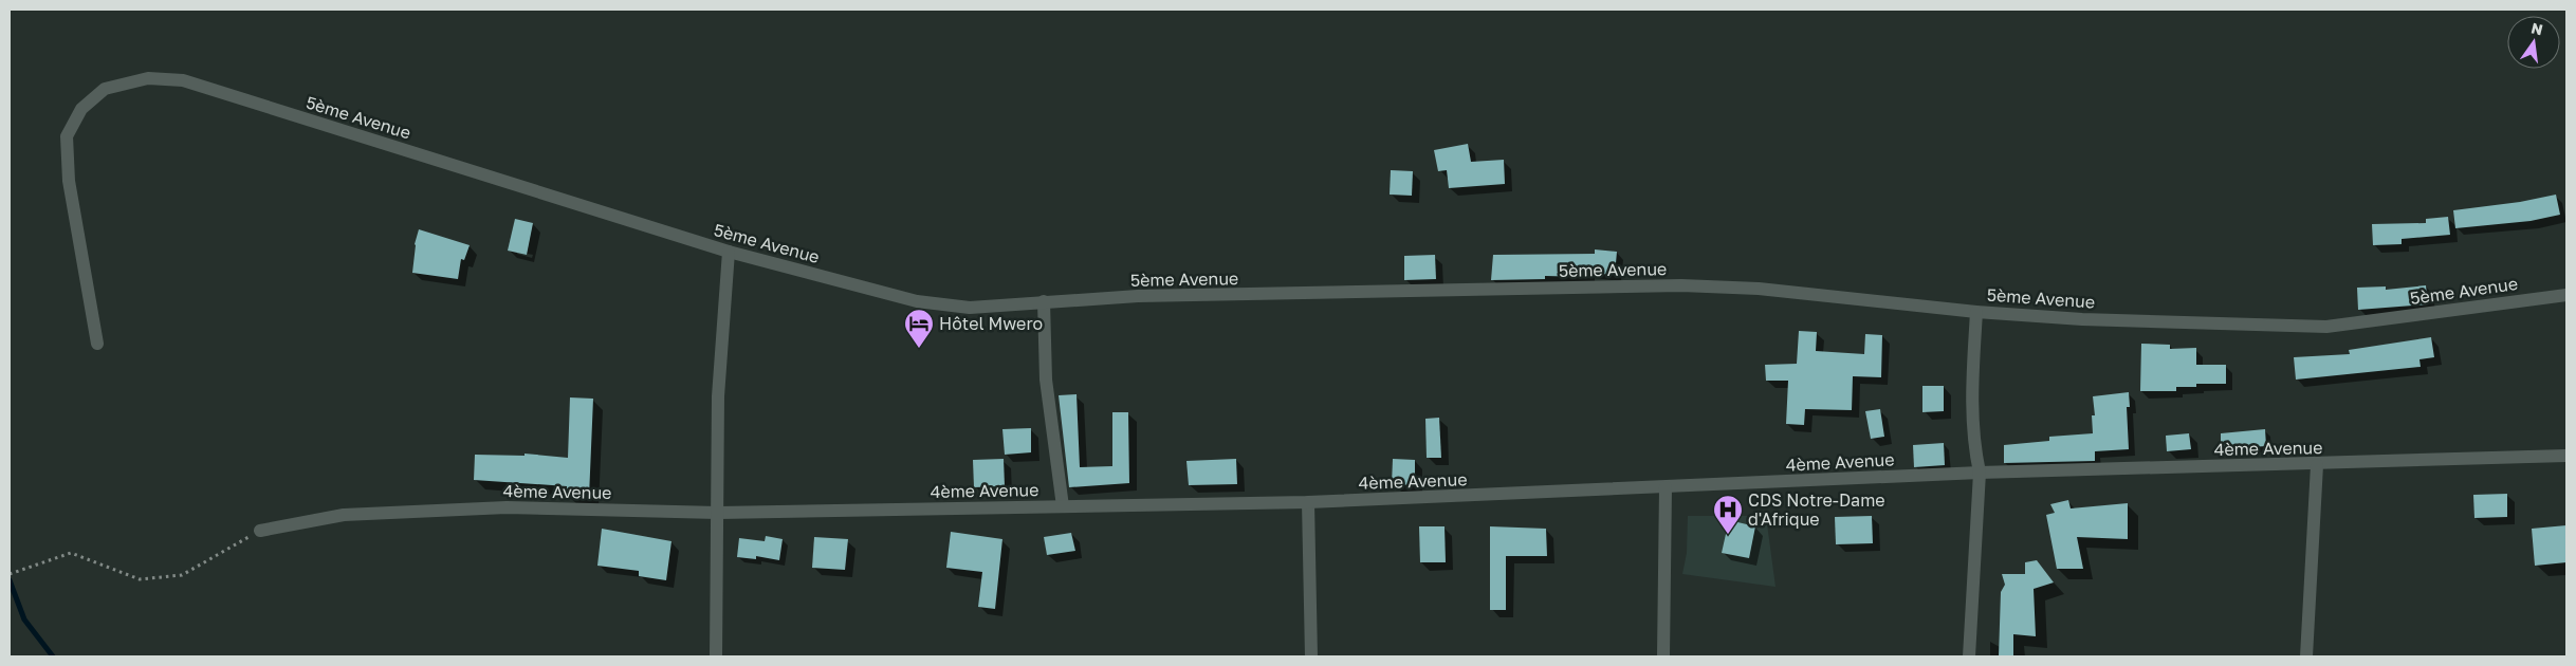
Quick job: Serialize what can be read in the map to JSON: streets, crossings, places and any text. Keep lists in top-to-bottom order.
{
  "streets": {
    "street": ["5ème Avenue", "4ème Avenue"]
  },
  "places": {
    "hotel": ["Hôtel Mwero"],
    "hospital": ["CDS Notre-Dame d'Afrique"]
  },
  "north": "top"
}
